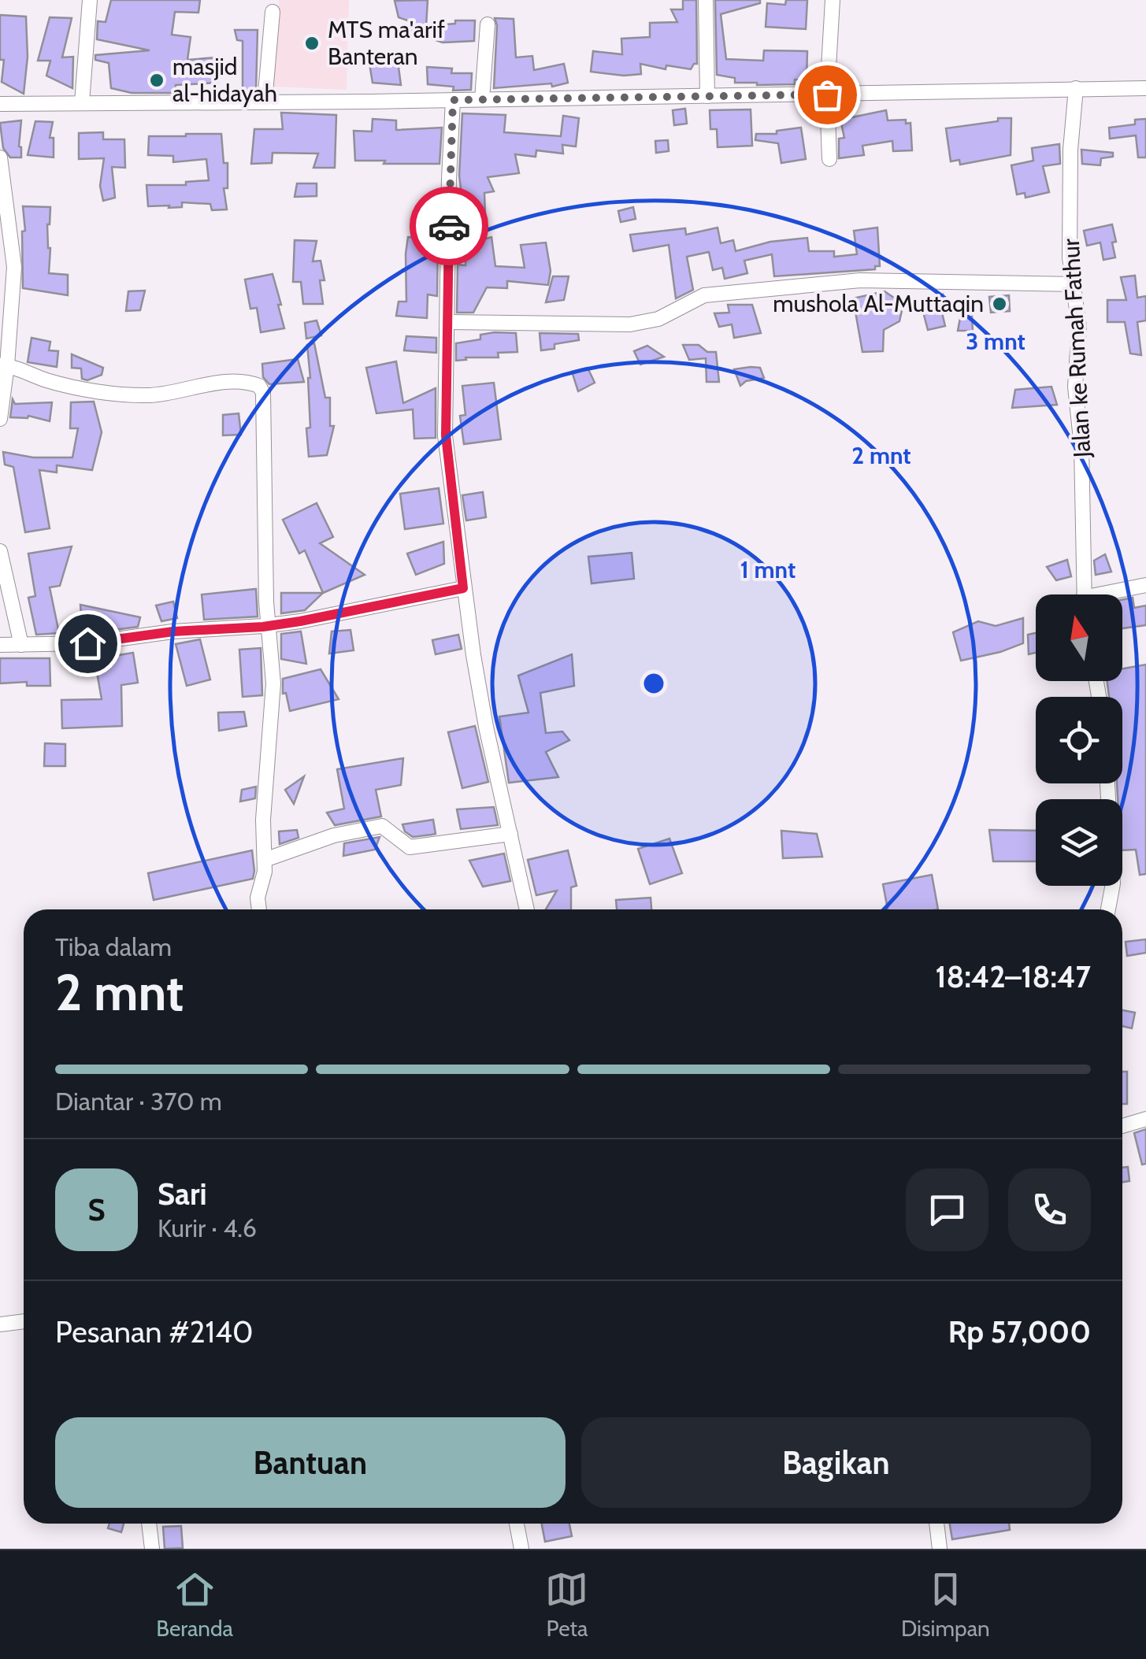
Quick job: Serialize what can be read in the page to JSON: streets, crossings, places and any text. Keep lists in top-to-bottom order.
{
  "streets": {
    "street": ["Jalan ke Rumah Fathur"]
  },
  "places": ["MTS ma'arif Banteran", "masjid al-hidayah", "mushola Al-Muttaqin"],
  "north": "top",
  "page": {
    "heading": ["2 mnt", "Tiba dalam", "18:42–18:47"],
    "panel": [
      "Sari",
      "Kurir · 4.6",
      "Pesanan #2140",
      "Rp 57,000"
    ],
    "bar": "Diantar · 370 m",
    "round": "S",
    "buttons": ["Bantuan", "Bagikan"],
    "tabs": ["Beranda", "Peta", "Disimpan"]
  },
  "rings": ["3 mnt", "2 mnt", "1 mnt"]
}
